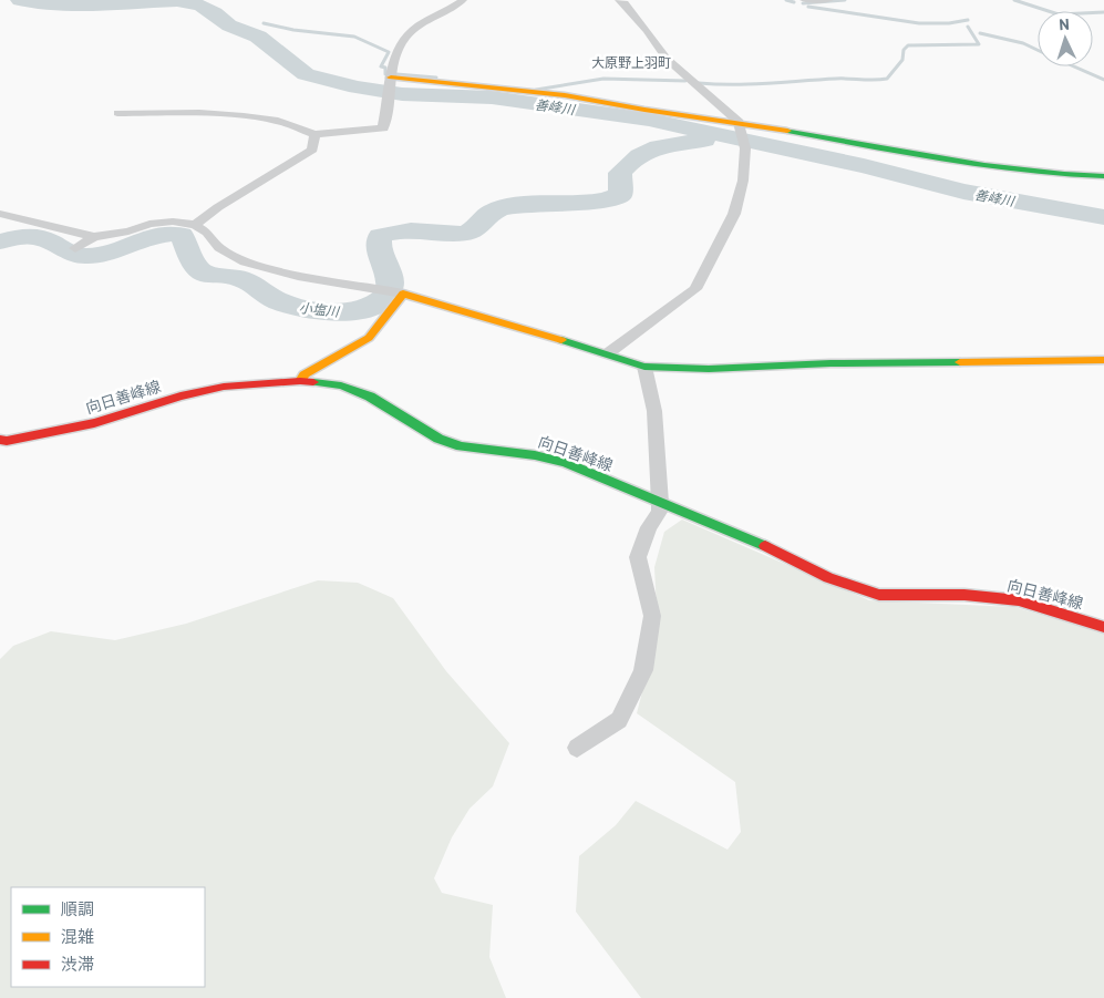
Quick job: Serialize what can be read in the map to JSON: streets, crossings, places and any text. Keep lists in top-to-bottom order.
{
  "streets": {
    "street": ["向日善峰線"]
  },
  "districts": ["大原野上羽町"],
  "water": ["善峰川", "小塩川"],
  "legend": ["順調", "混雑", "渋滞"],
  "north": "top"
}
